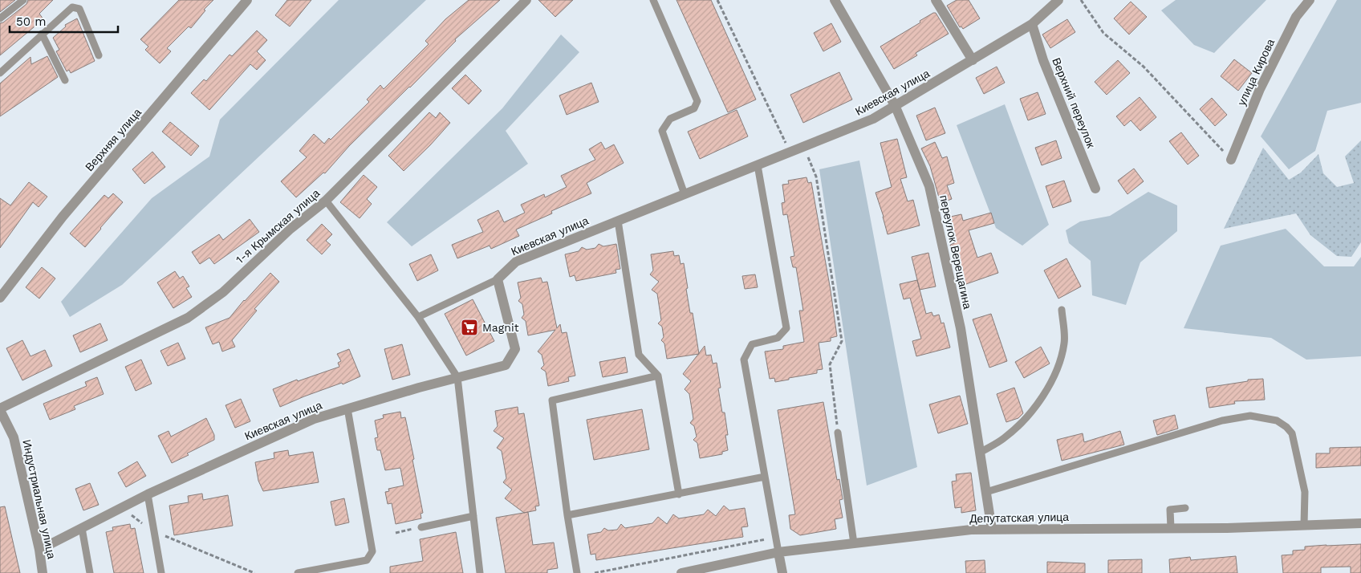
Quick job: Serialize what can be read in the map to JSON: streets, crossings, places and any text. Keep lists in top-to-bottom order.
{
  "streets": {
    "street": [
      "улица Кирова",
      "Киевская улица",
      "Верхний переулок",
      "Верхняя улица",
      "1-я Крымская улица",
      "переулок Верещагина",
      "Индустриальная улица",
      "Депутатская улица"
    ]
  },
  "crossings": [
    ["Киевская улица", "Верхний переулок"],
    ["Киевская улица", "переулок Верещагина"],
    ["Киевская улица", "Индустриальная улица"],
    ["1-я Крымская улица", "Индустриальная улица"],
    ["переулок Верещагина", "Депутатская улица"]
  ],
  "places": {
    "supermarket": ["Magnit"]
  },
  "scale_bar": "50 m"
}
